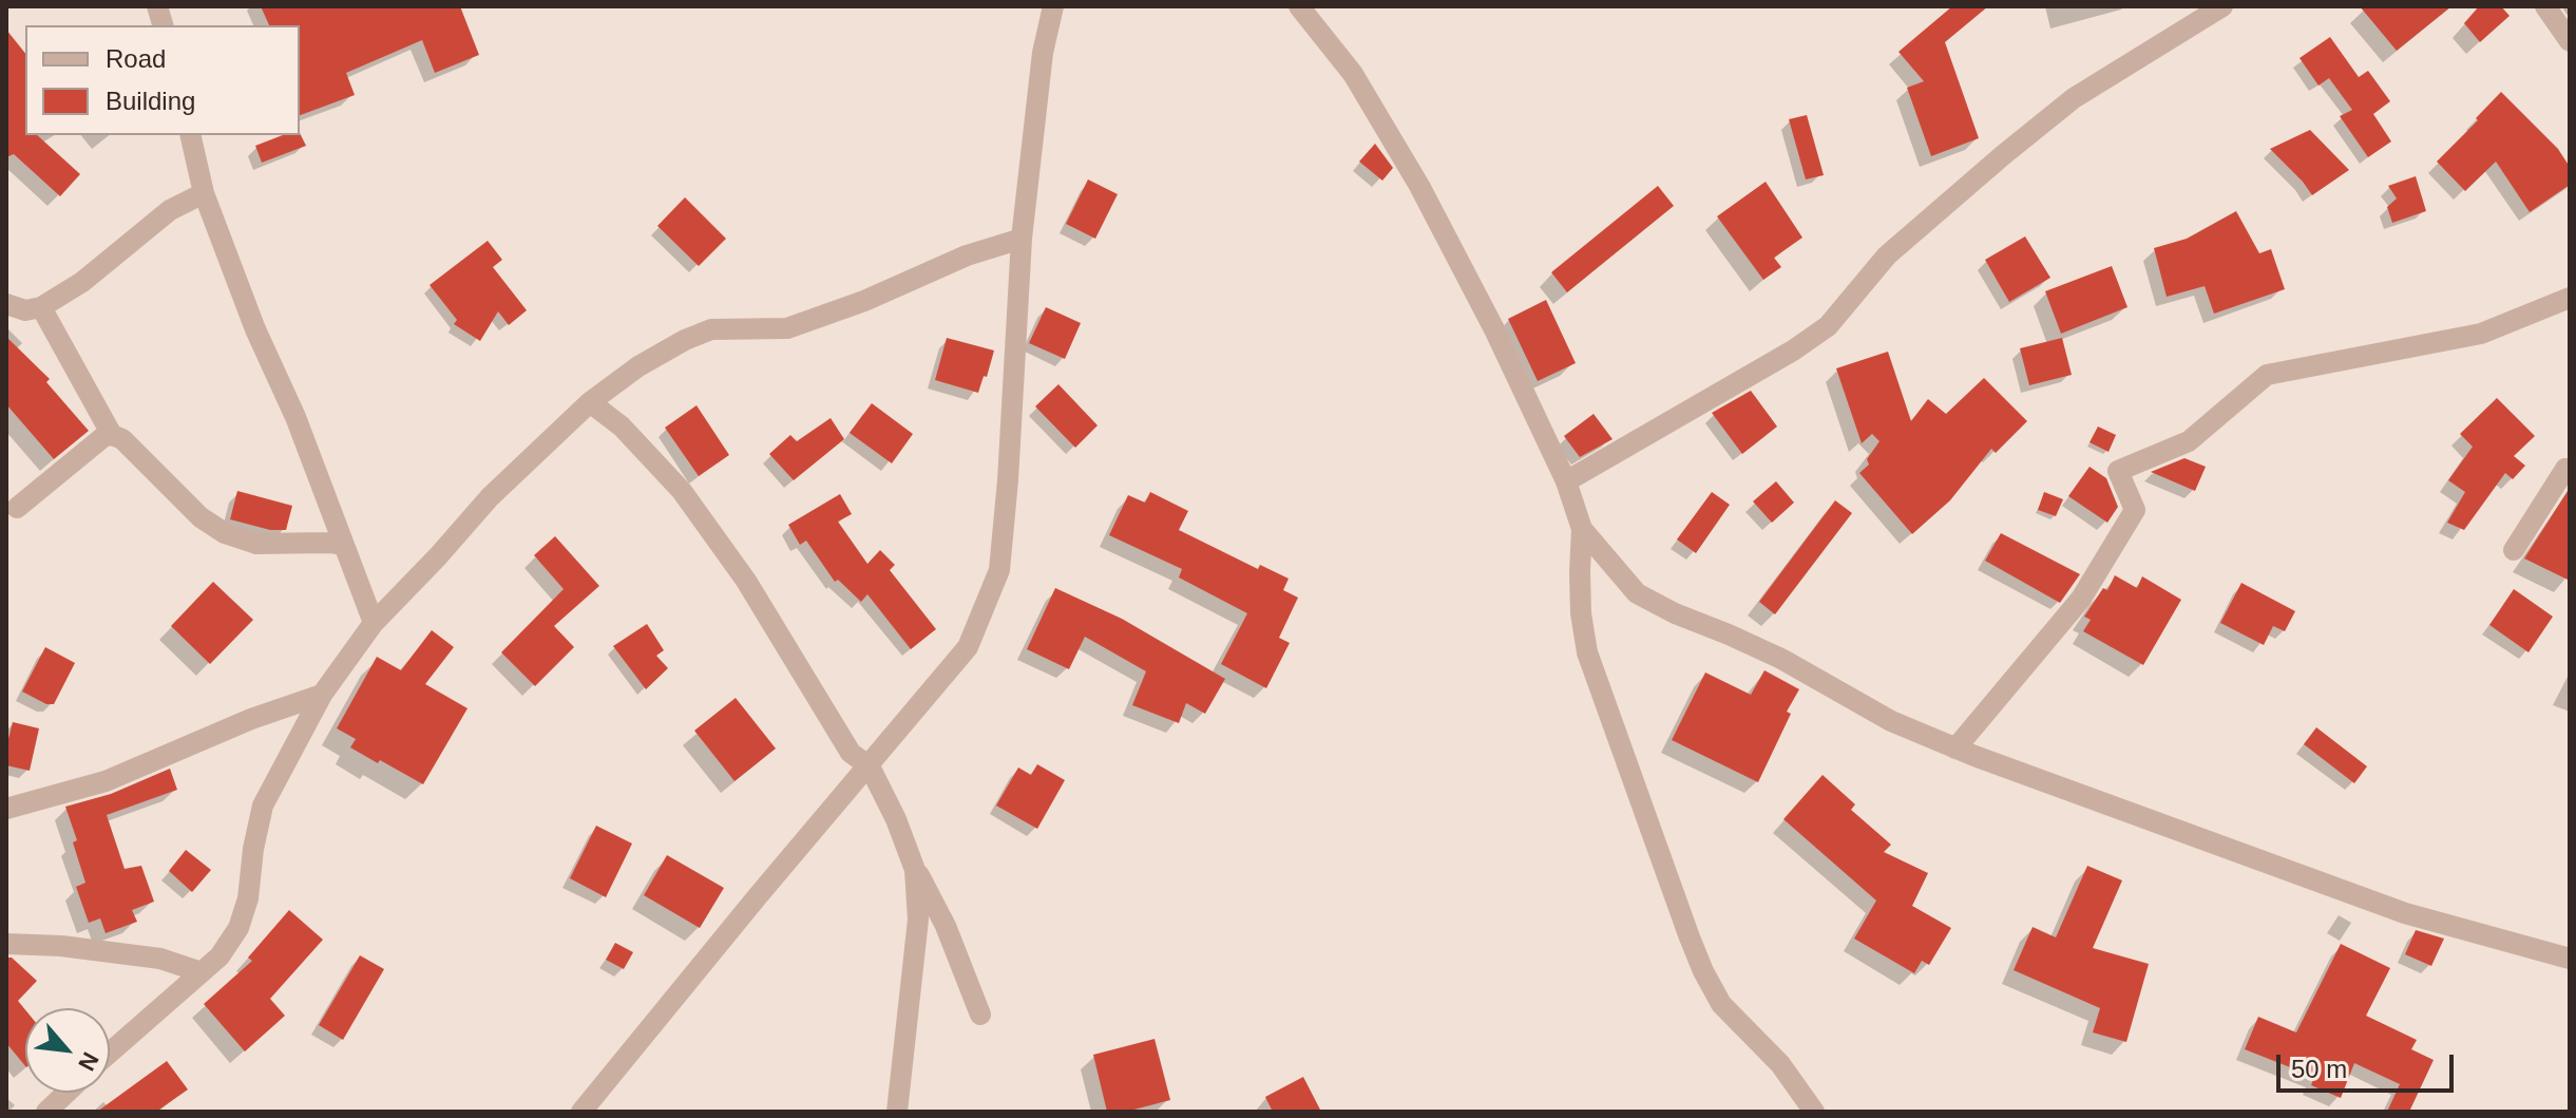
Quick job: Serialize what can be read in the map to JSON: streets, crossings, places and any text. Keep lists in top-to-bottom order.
{
  "legend": ["Road", "Building"],
  "scale_bar": "50 m",
  "north": "bottom right"
}
